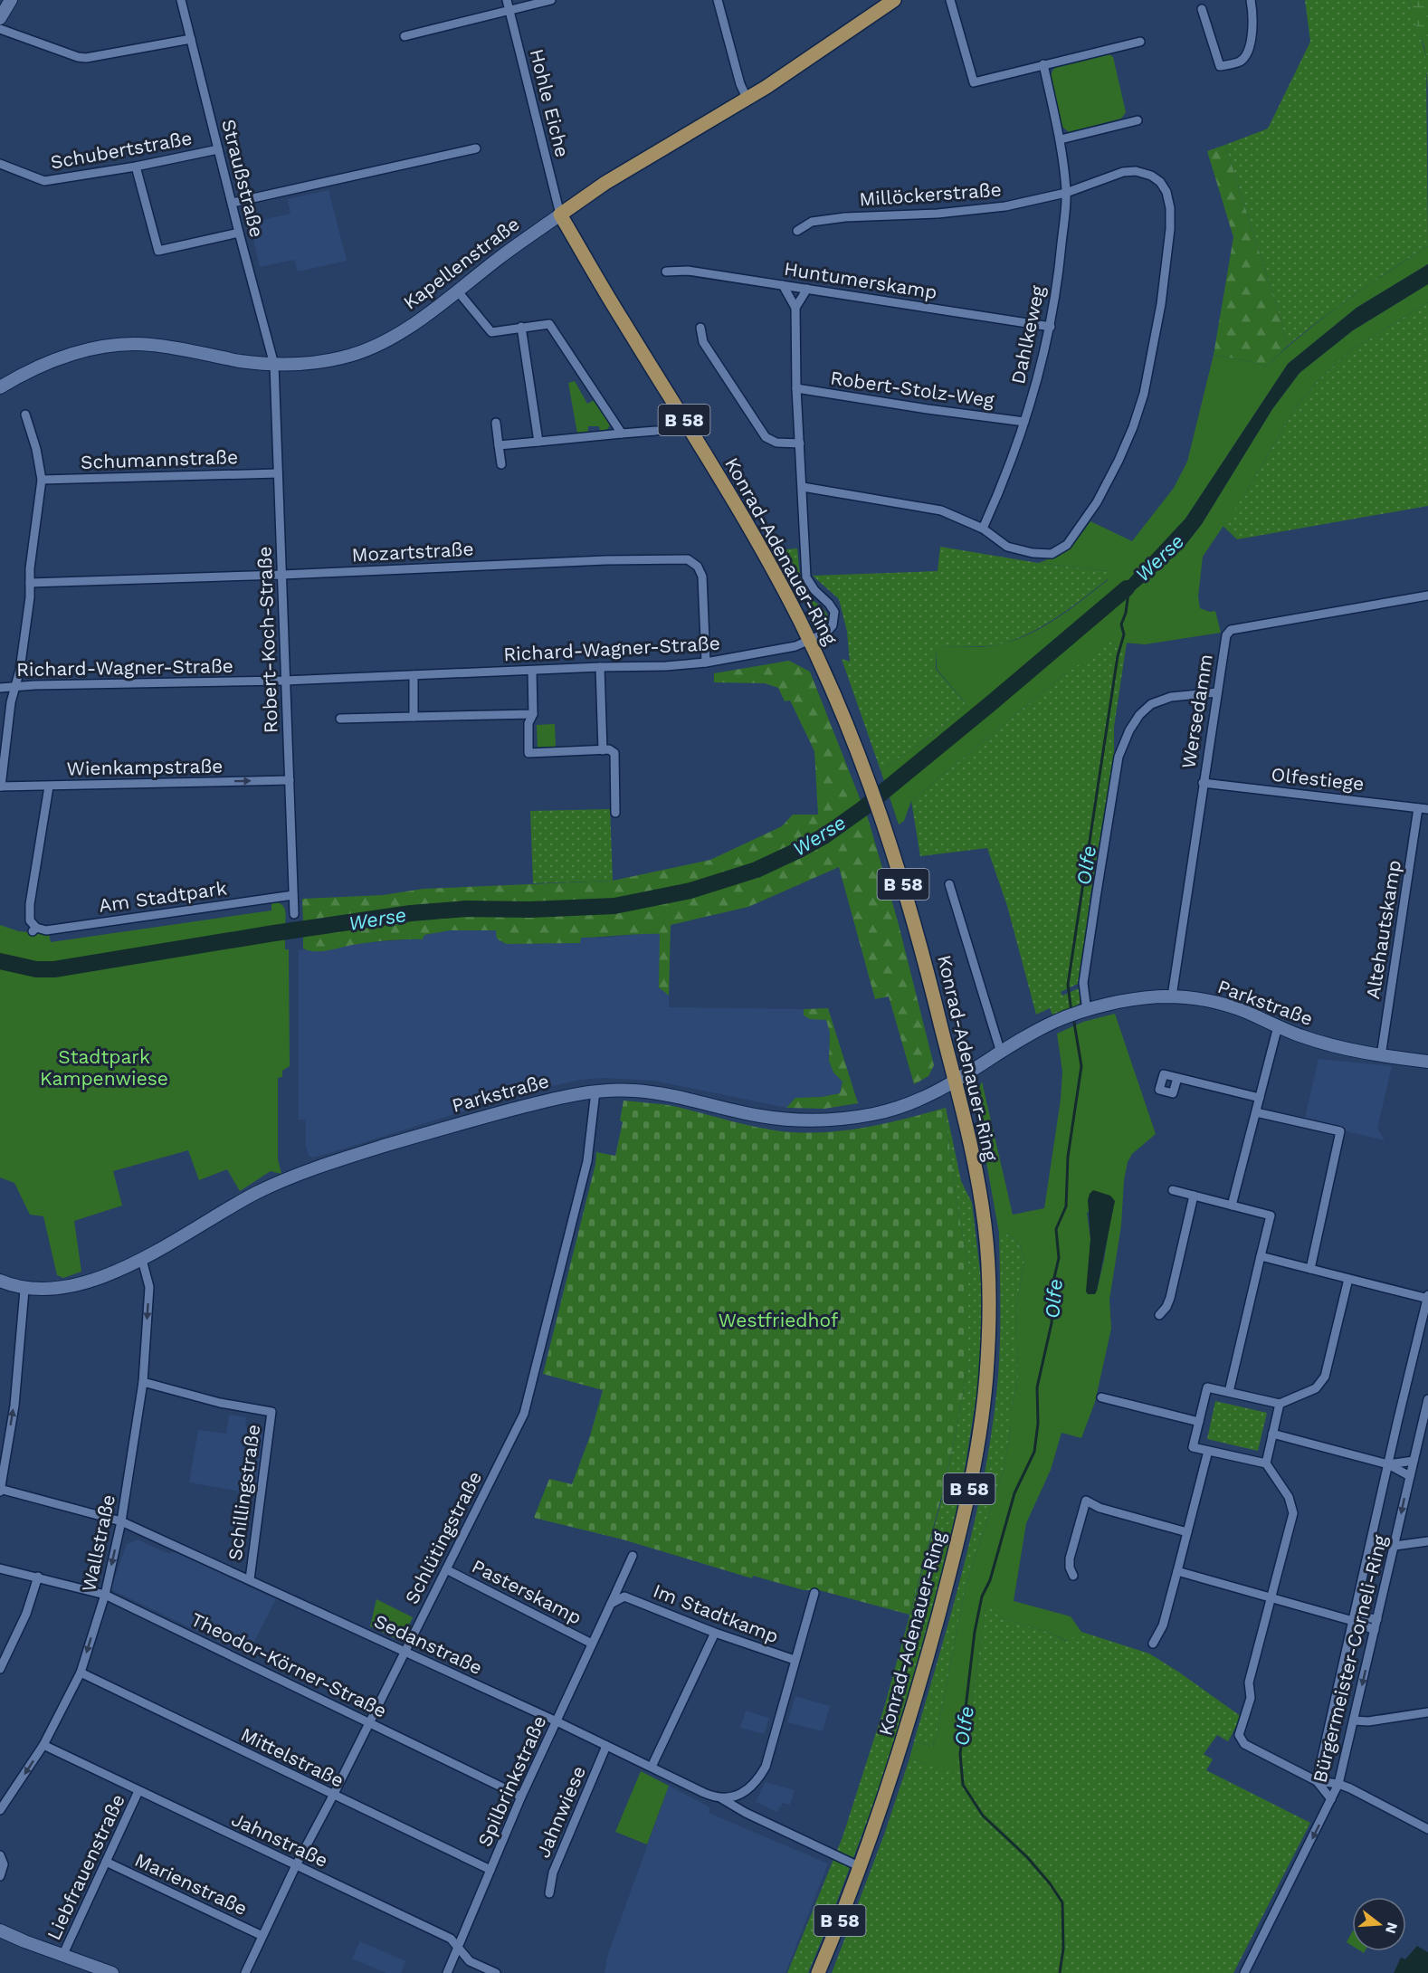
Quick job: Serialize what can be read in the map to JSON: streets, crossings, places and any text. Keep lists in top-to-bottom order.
{
  "streets": {
    "main road": ["Kapellenstraße", "B 58", "Konrad-Adenauer-Ring"],
    "street": [
      "Hohle Eiche",
      "Schubertstraße",
      "Straußstraße",
      "Millöckerstraße",
      "Huntumerskamp",
      "Dahlkeweg",
      "Robert-Stolz-Weg",
      "Schumannstraße",
      "Mozartstraße",
      "Robert-Koch-Straße",
      "Richard-Wagner-Straße",
      "Wersedamm",
      "Wienkampstraße",
      "Olfestiege",
      "Am Stadtpark",
      "Altehautskamp",
      "Parkstraße",
      "Schillingstraße",
      "Schlütingstraße",
      "Wallstraße",
      "Pasterskamp",
      "Im Stadtkamp",
      "Sedanstraße",
      "Bürgermeister-Corneli-Ring",
      "Theodor-Körner-Straße",
      "Mittelstraße",
      "Spilbrinkstraße",
      "Jahnwiese",
      "Jahnstraße",
      "Liebfrauenstraße",
      "Marienstraße"
    ]
  },
  "crossings": [
    ["Hohle Eiche", "Kapellenstraße"],
    ["Hohle Eiche", "Konrad-Adenauer-Ring"],
    ["Schubertstraße", "Straußstraße"],
    ["Straußstraße", "Kapellenstraße"],
    ["Straußstraße", "Robert-Koch-Straße"],
    ["Millöckerstraße", "Dahlkeweg"],
    ["Kapellenstraße", "Konrad-Adenauer-Ring"],
    ["Kapellenstraße", "Robert-Koch-Straße"],
    ["Huntumerskamp", "Dahlkeweg"],
    ["Dahlkeweg", "Robert-Stolz-Weg"],
    ["Schumannstraße", "Robert-Koch-Straße"],
    ["Konrad-Adenauer-Ring", "Richard-Wagner-Straße"],
    ["Konrad-Adenauer-Ring", "Parkstraße"],
    ["Konrad-Adenauer-Ring", "Sedanstraße"],
    ["Mozartstraße", "Robert-Koch-Straße"],
    ["Mozartstraße", "Richard-Wagner-Straße"],
    ["Robert-Koch-Straße", "Richard-Wagner-Straße"],
    ["Robert-Koch-Straße", "Wienkampstraße"],
    ["Robert-Koch-Straße", "Am Stadtpark"],
    ["Wersedamm", "Olfestiege"],
    ["Wersedamm", "Parkstraße"],
    ["Wienkampstraße", "Am Stadtpark"],
    ["Olfestiege", "Altehautskamp"],
    ["Altehautskamp", "Parkstraße"],
    ["Parkstraße", "Schlütingstraße"],
    ["Parkstraße", "Wallstraße"],
    ["Schillingstraße", "Wallstraße"],
    ["Schillingstraße", "Sedanstraße"],
    ["Schlütingstraße", "Pasterskamp"],
    ["Schlütingstraße", "Sedanstraße"],
    ["Schlütingstraße", "Theodor-Körner-Straße"],
    ["Schlütingstraße", "Mittelstraße"],
    ["Schlütingstraße", "Jahnstraße"],
    ["Schlütingstraße", "Marienstraße"],
    ["Wallstraße", "Sedanstraße"],
    ["Wallstraße", "Theodor-Körner-Straße"],
    ["Wallstraße", "Mittelstraße"],
    ["Wallstraße", "Jahnstraße"],
    ["Pasterskamp", "Spilbrinkstraße"],
    ["Im Stadtkamp", "Spilbrinkstraße"],
    ["Sedanstraße", "Spilbrinkstraße"],
    ["Sedanstraße", "Jahnwiese"],
    ["Theodor-Körner-Straße", "Spilbrinkstraße"],
    ["Mittelstraße", "Spilbrinkstraße"],
    ["Spilbrinkstraße", "Jahnstraße"],
    ["Jahnstraße", "Liebfrauenstraße"],
    ["Liebfrauenstraße", "Marienstraße"]
  ],
  "one_way": ["Wienkampstraße", "Wallstraße"],
  "water": ["Werse", "Olfe"],
  "parks": ["Stadtpark Kampenwiese", "Westfriedhof"],
  "north": "right"
}
